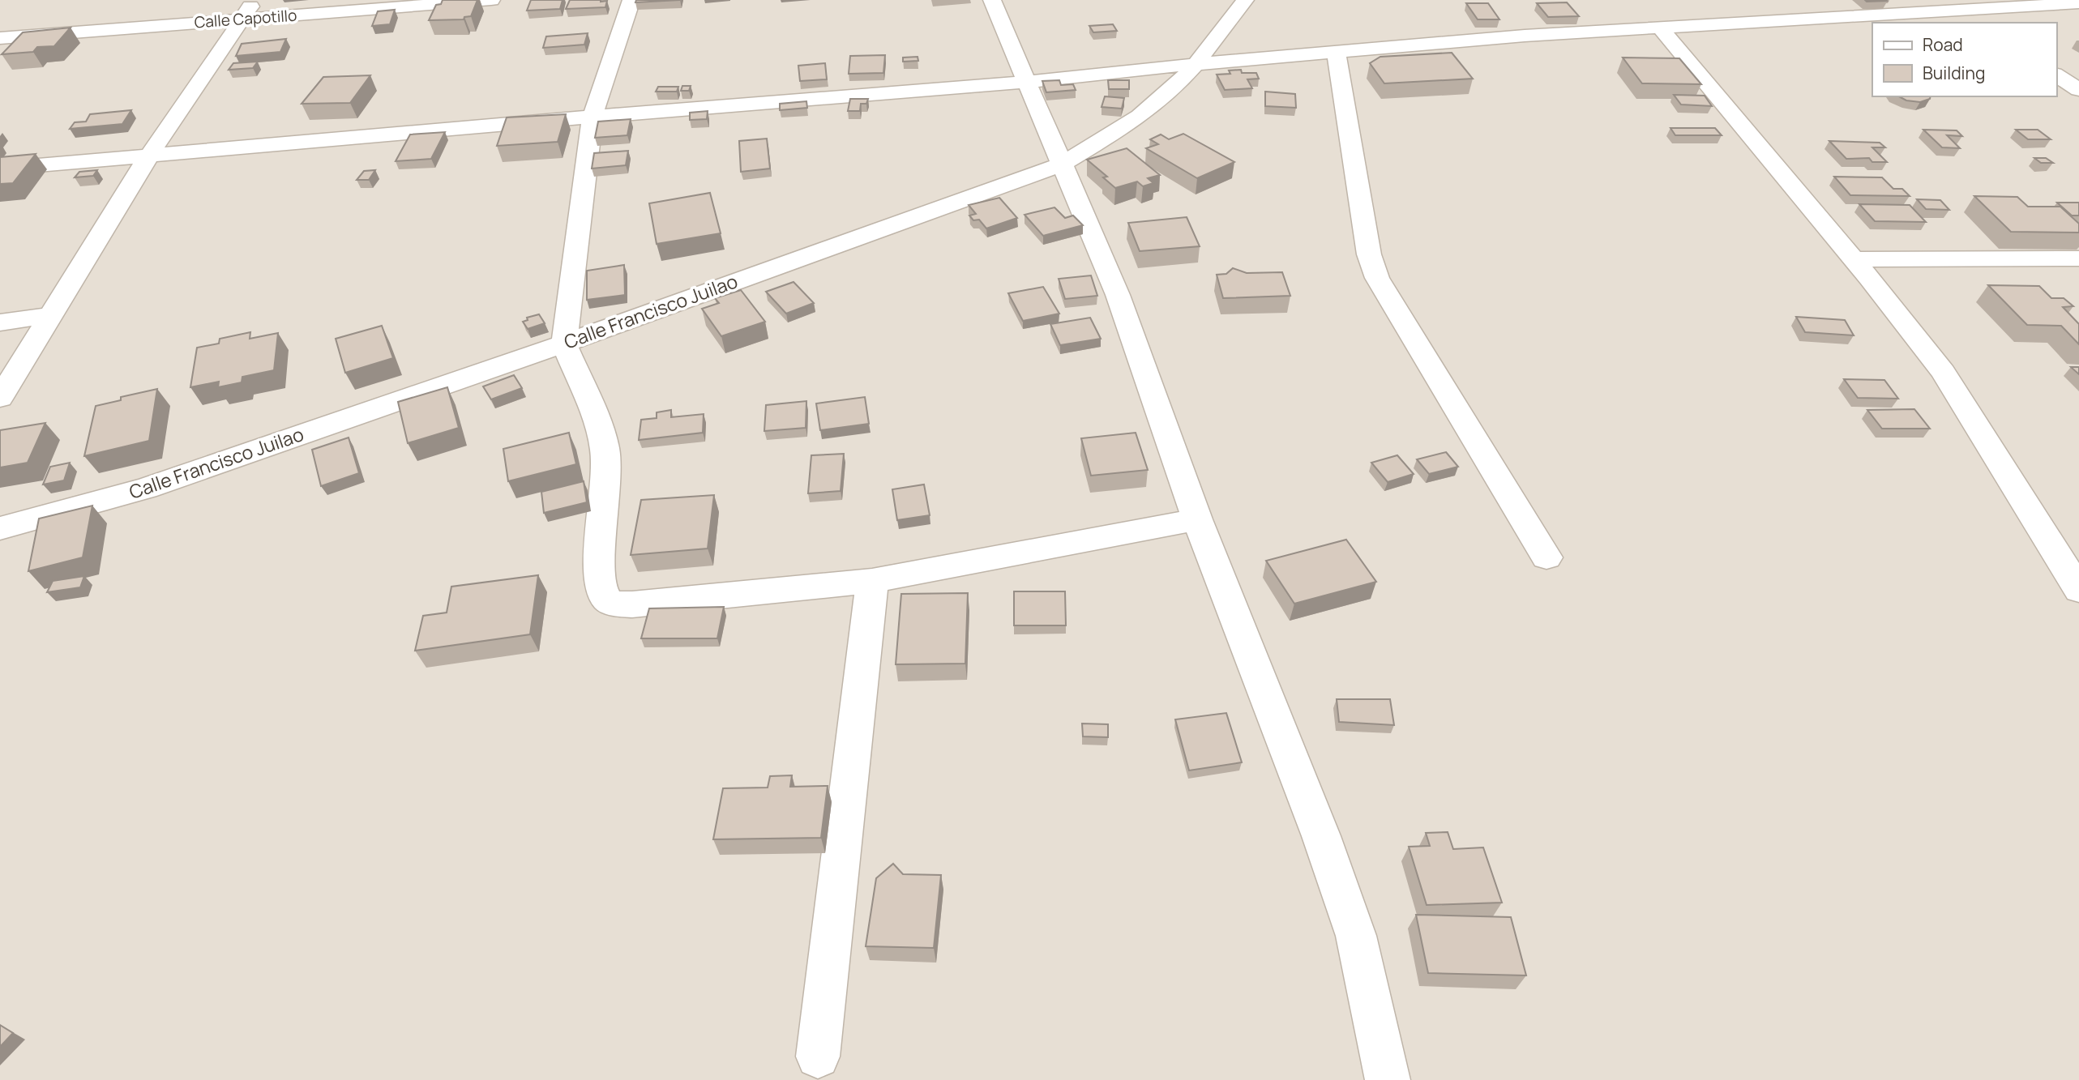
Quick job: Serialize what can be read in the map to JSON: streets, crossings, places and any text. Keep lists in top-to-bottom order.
{
  "streets": {
    "street": ["Calle Capotillo", "Calle Francisco Juilao"]
  },
  "legend": ["Road", "Building"]
}
